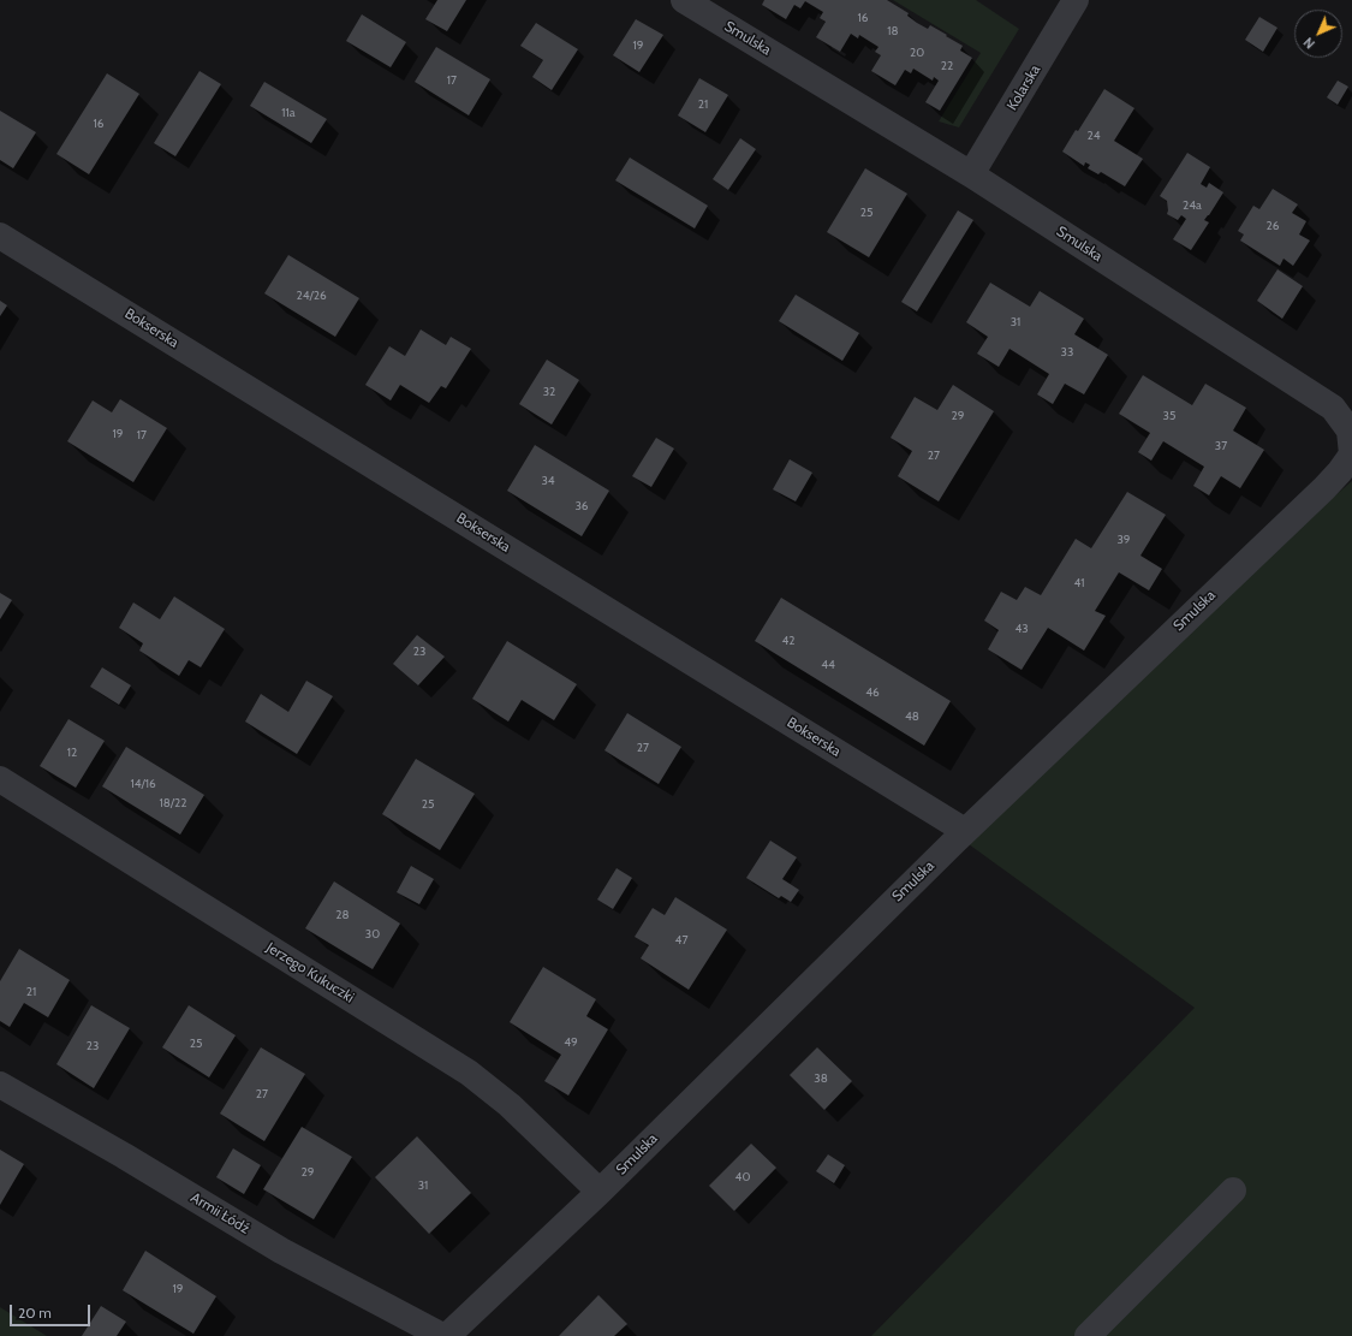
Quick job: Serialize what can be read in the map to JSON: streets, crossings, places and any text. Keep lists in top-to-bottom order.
{
  "streets": {
    "street": [
      "Smulska",
      "Kolarska",
      "Bokserska",
      "Jerzego Kukuczki",
      "Armii Łódź"
    ]
  },
  "crossings": [
    ["Smulska", "Kolarska"],
    ["Smulska", "Bokserska"],
    ["Smulska", "Jerzego Kukuczki"]
  ],
  "house_numbers": [
    "16",
    "18",
    "19",
    "20",
    "22",
    "17",
    "21",
    "11a",
    "16",
    "24",
    "24a",
    "25",
    "26",
    "24/26",
    "31",
    "33",
    "32",
    "29",
    "35",
    "19",
    "17",
    "37",
    "27",
    "34",
    "36",
    "39",
    "41",
    "43",
    "42",
    "23",
    "44",
    "46",
    "48",
    "27",
    "12",
    "14/16",
    "18/22",
    "25",
    "28",
    "30",
    "47",
    "21",
    "49",
    "25",
    "23",
    "38",
    "27",
    "29",
    "40",
    "31",
    "19"
  ],
  "scale_bar": "20 m",
  "north": "bottom left"
}
